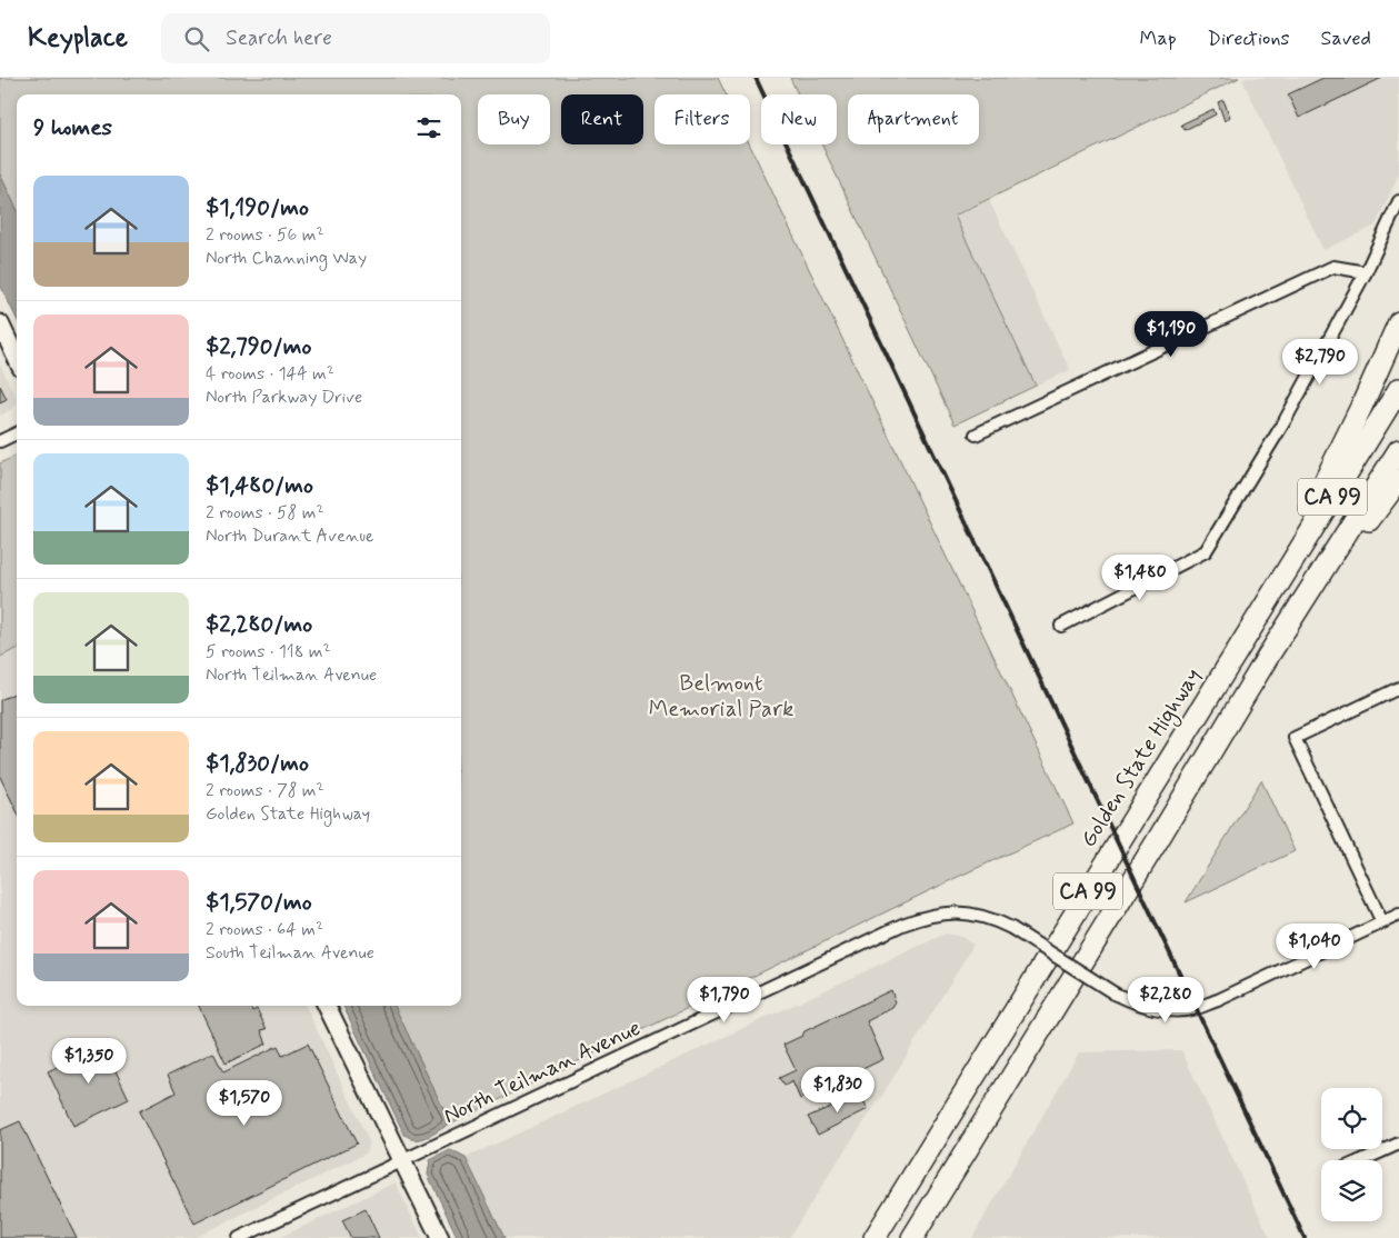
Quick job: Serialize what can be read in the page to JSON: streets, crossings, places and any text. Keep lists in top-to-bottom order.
{
  "streets": {
    "highway": ["CA 99", "Golden State Highway"],
    "street": ["North Teilman Avenue"]
  },
  "parks": ["Belmont Memorial Park"],
  "page": {
    "header": "Keyplace",
    "search": "Search here",
    "nav": ["Map", "Directions", "Saved"],
    "chip": [
      "Buy",
      "Rent",
      "Filters",
      "New",
      "Apartment"
    ],
    "heading": "9 homes",
    "list": [
      {
        "name": "$1,190/mo",
        "note": "2 rooms · 56 m² · North Channing Way"
      },
      {
        "name": "$2,790/mo",
        "note": "4 rooms · 144 m² · North Parkway Drive"
      },
      {
        "name": "$1,480/mo",
        "note": "2 rooms · 58 m² · North Durant Avenue"
      },
      {
        "name": "$2,280/mo",
        "note": "5 rooms · 118 m² · North Teilman Avenue"
      },
      {
        "name": "$1,830/mo",
        "note": "2 rooms · 78 m² · Golden State Highway"
      },
      {
        "name": "$1,570/mo",
        "note": "2 rooms · 64 m² · South Teilman Avenue"
      }
    ],
    "price": [
      "$1,190",
      "$2,790",
      "$1,480",
      "$1,040",
      "$1,790",
      "$2,280",
      "$1,350",
      "$1,830",
      "$1,570"
    ]
  }
}
